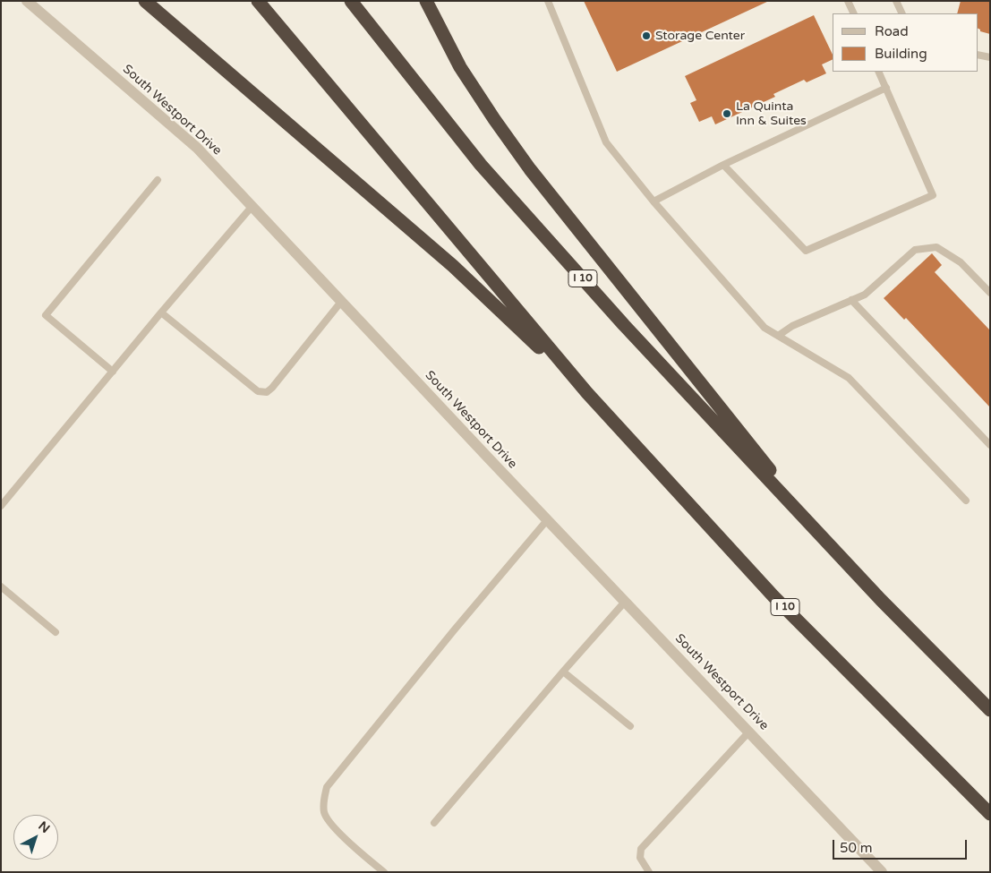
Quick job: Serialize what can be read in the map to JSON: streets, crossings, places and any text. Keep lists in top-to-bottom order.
{
  "streets": {
    "highway": ["I 10"],
    "street": ["South Westport Drive"]
  },
  "places": ["Storage Center", "La Quinta Inn & Suites"],
  "legend": ["Road", "Building"],
  "scale_bar": "50 m",
  "north": "top right"
}
